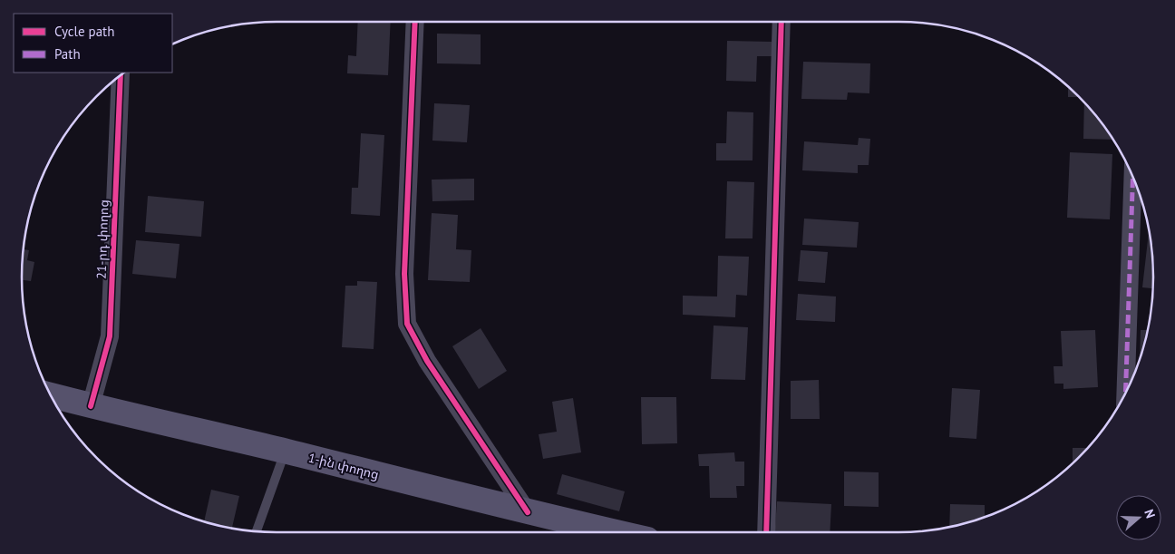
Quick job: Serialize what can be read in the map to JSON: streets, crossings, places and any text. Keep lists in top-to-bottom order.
{
  "streets": {
    "main road": ["1-ին փողոց"],
    "street": ["21-րդ փողոց"]
  },
  "crossings": [
    ["21-րդ փողոց", "1-ին փողոց"]
  ],
  "legend": ["Cycle path", "Path"],
  "north": "right"
}
